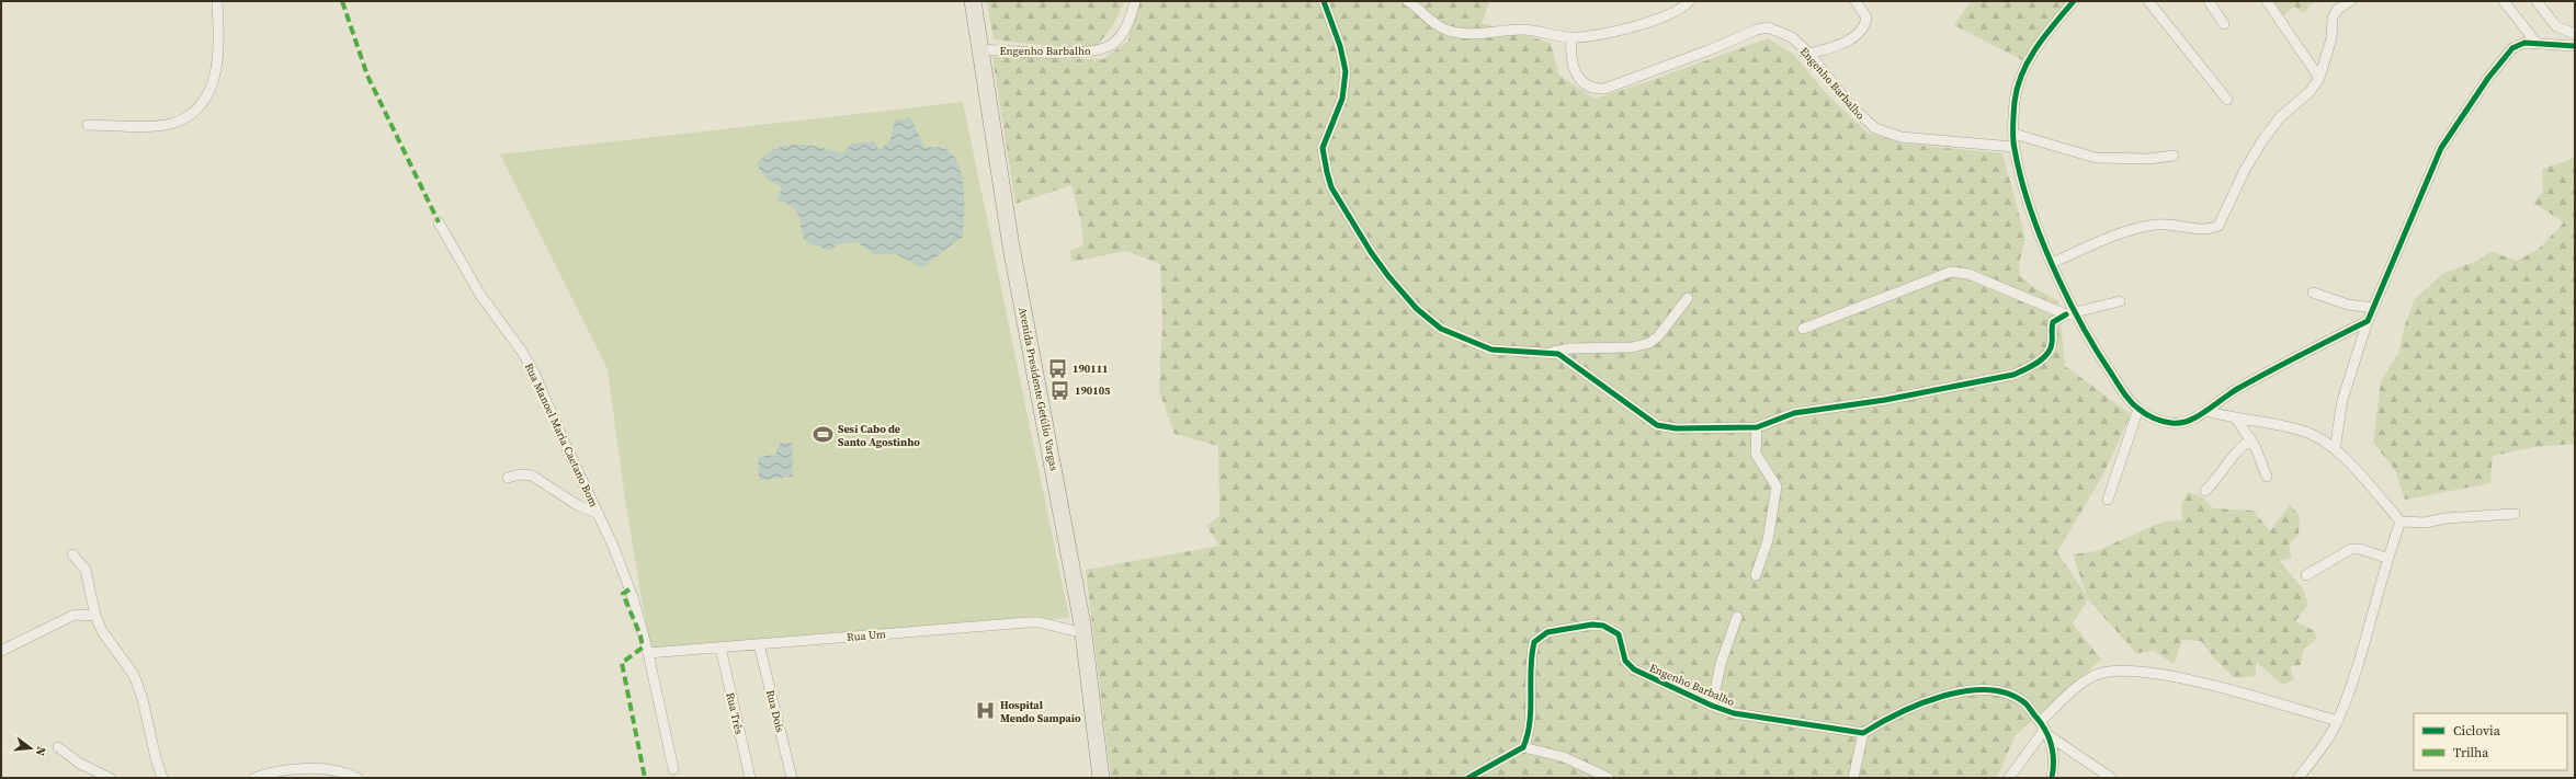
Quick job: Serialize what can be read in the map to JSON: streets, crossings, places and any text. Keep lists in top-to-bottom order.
{
  "streets": {
    "main road": ["Avenida Presidente Getúlio Vargas"],
    "street": [
      "Engenho Barbalho",
      "Rua Manoel Maria Caetano Bom",
      "Rua Um",
      "Rua Dois",
      "Rua Três"
    ]
  },
  "crossings": [
    ["Engenho Barbalho", "Avenida Presidente Getúlio Vargas"],
    ["Avenida Presidente Getúlio Vargas", "Rua Um"],
    ["Rua Manoel Maria Caetano Bom", "Rua Um"],
    ["Rua Um", "Rua Dois"],
    ["Rua Um", "Rua Três"]
  ],
  "places": {
    "bus stop": ["190111", "190105"],
    "sports": ["Sesi Cabo de Santo Agostinho"],
    "hospital": ["Hospital Mendo Sampaio"]
  },
  "legend": ["Ciclovia", "Trilha"],
  "north": "right"
}
